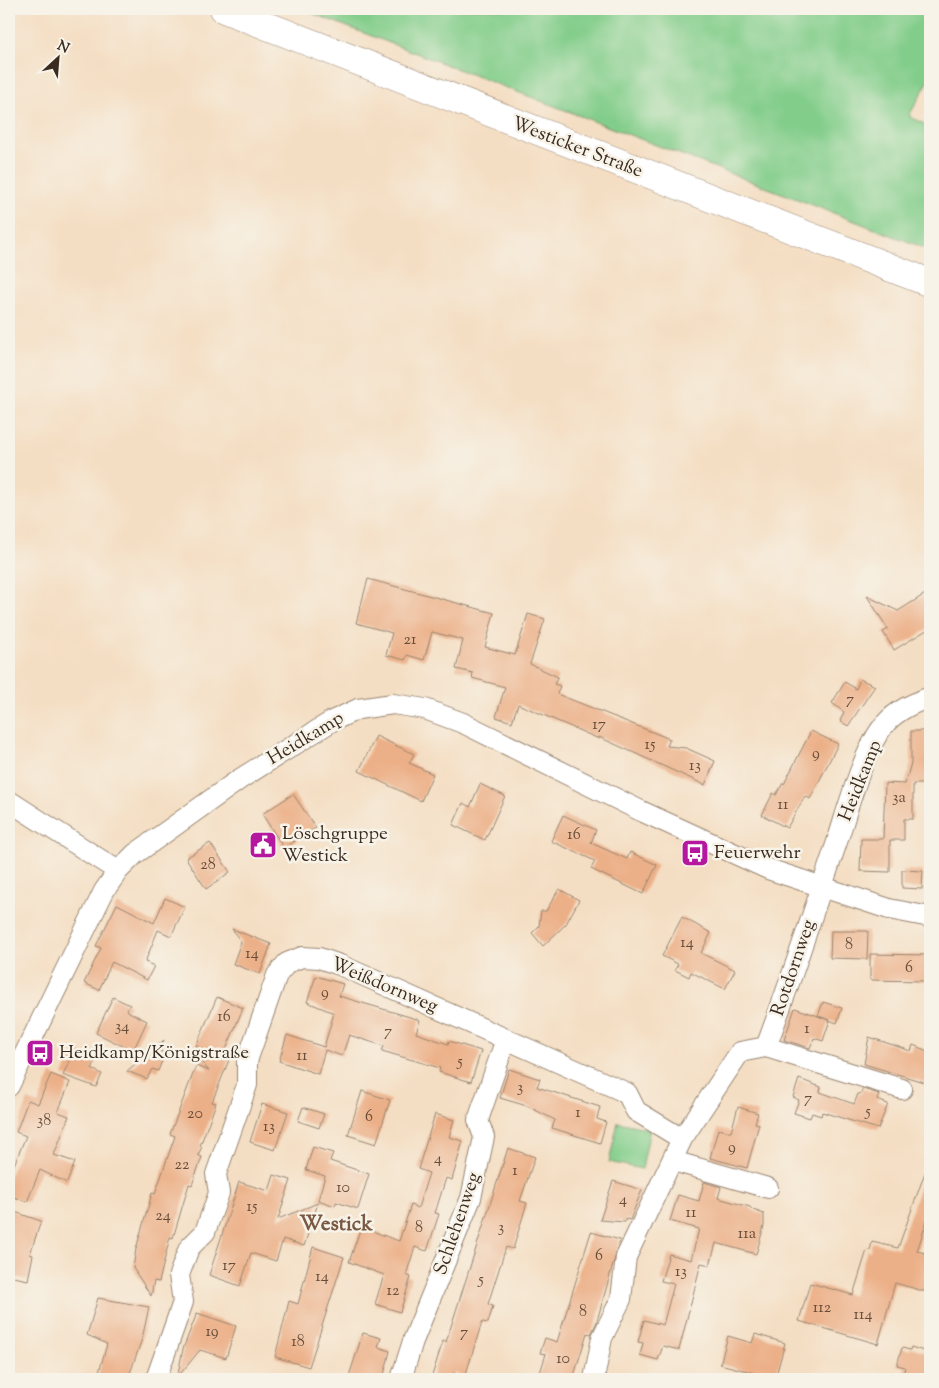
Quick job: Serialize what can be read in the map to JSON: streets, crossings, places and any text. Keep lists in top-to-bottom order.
{
  "streets": {
    "street": [
      "Westicker Straße",
      "Heidkamp",
      "Rotdornweg",
      "Weißdornweg",
      "Schlehenweg"
    ]
  },
  "crossings": [
    ["Heidkamp", "Rotdornweg"],
    ["Weißdornweg", "Schlehenweg"]
  ],
  "districts": ["Westick"],
  "places": {
    "public building": ["Löschgruppe Westick"],
    "bus stop": ["Feuerwehr", "Heidkamp/Königstraße"]
  },
  "house_numbers": [
    "21",
    "7",
    "17",
    "15",
    "9",
    "13",
    "3a",
    "11",
    "16",
    "28",
    "14",
    "8",
    "14",
    "6",
    "9",
    "16",
    "34",
    "1",
    "7",
    "11",
    "5",
    "3",
    "7",
    "5",
    "1",
    "20",
    "6",
    "38",
    "13",
    "9",
    "4",
    "22",
    "1",
    "10",
    "4",
    "15",
    "11",
    "24",
    "8",
    "3",
    "11a",
    "6",
    "17",
    "13",
    "14",
    "5",
    "12",
    "112",
    "8",
    "114",
    "19",
    "7",
    "18",
    "10"
  ],
  "north": "top right"
}
